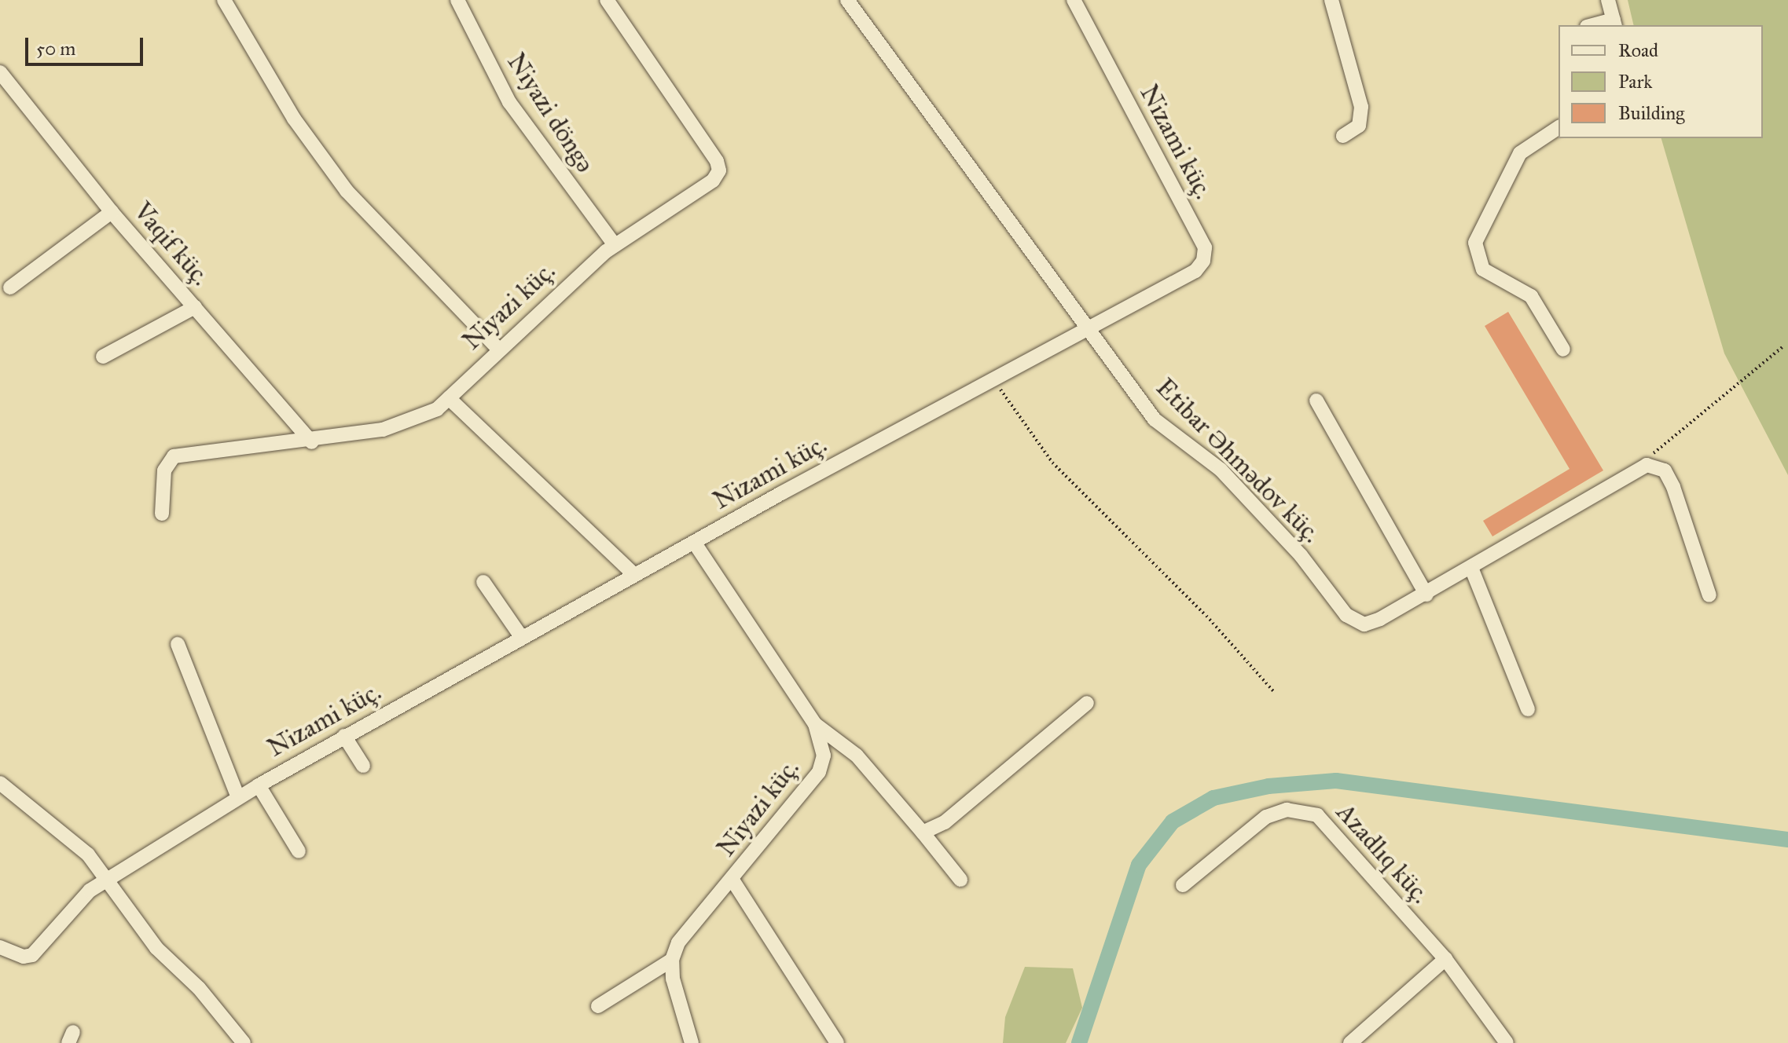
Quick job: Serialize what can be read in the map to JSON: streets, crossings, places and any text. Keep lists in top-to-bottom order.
{
  "streets": {
    "street": [
      "Niyazi döngə",
      "Nizami küç.",
      "Vaqif küç.",
      "Niyazi küç.",
      "Etibar Əhmədov küç.",
      "Azadlıq küç."
    ]
  },
  "crossings": [
    ["Niyazi döngə", "Niyazi küç."],
    ["Nizami küç.", "Niyazi küç."],
    ["Nizami küç.", "Etibar Əhmədov küç."],
    ["Vaqif küç.", "Niyazi küç."]
  ],
  "legend": ["Road", "Park", "Building"],
  "scale_bar": "50 m"
}
